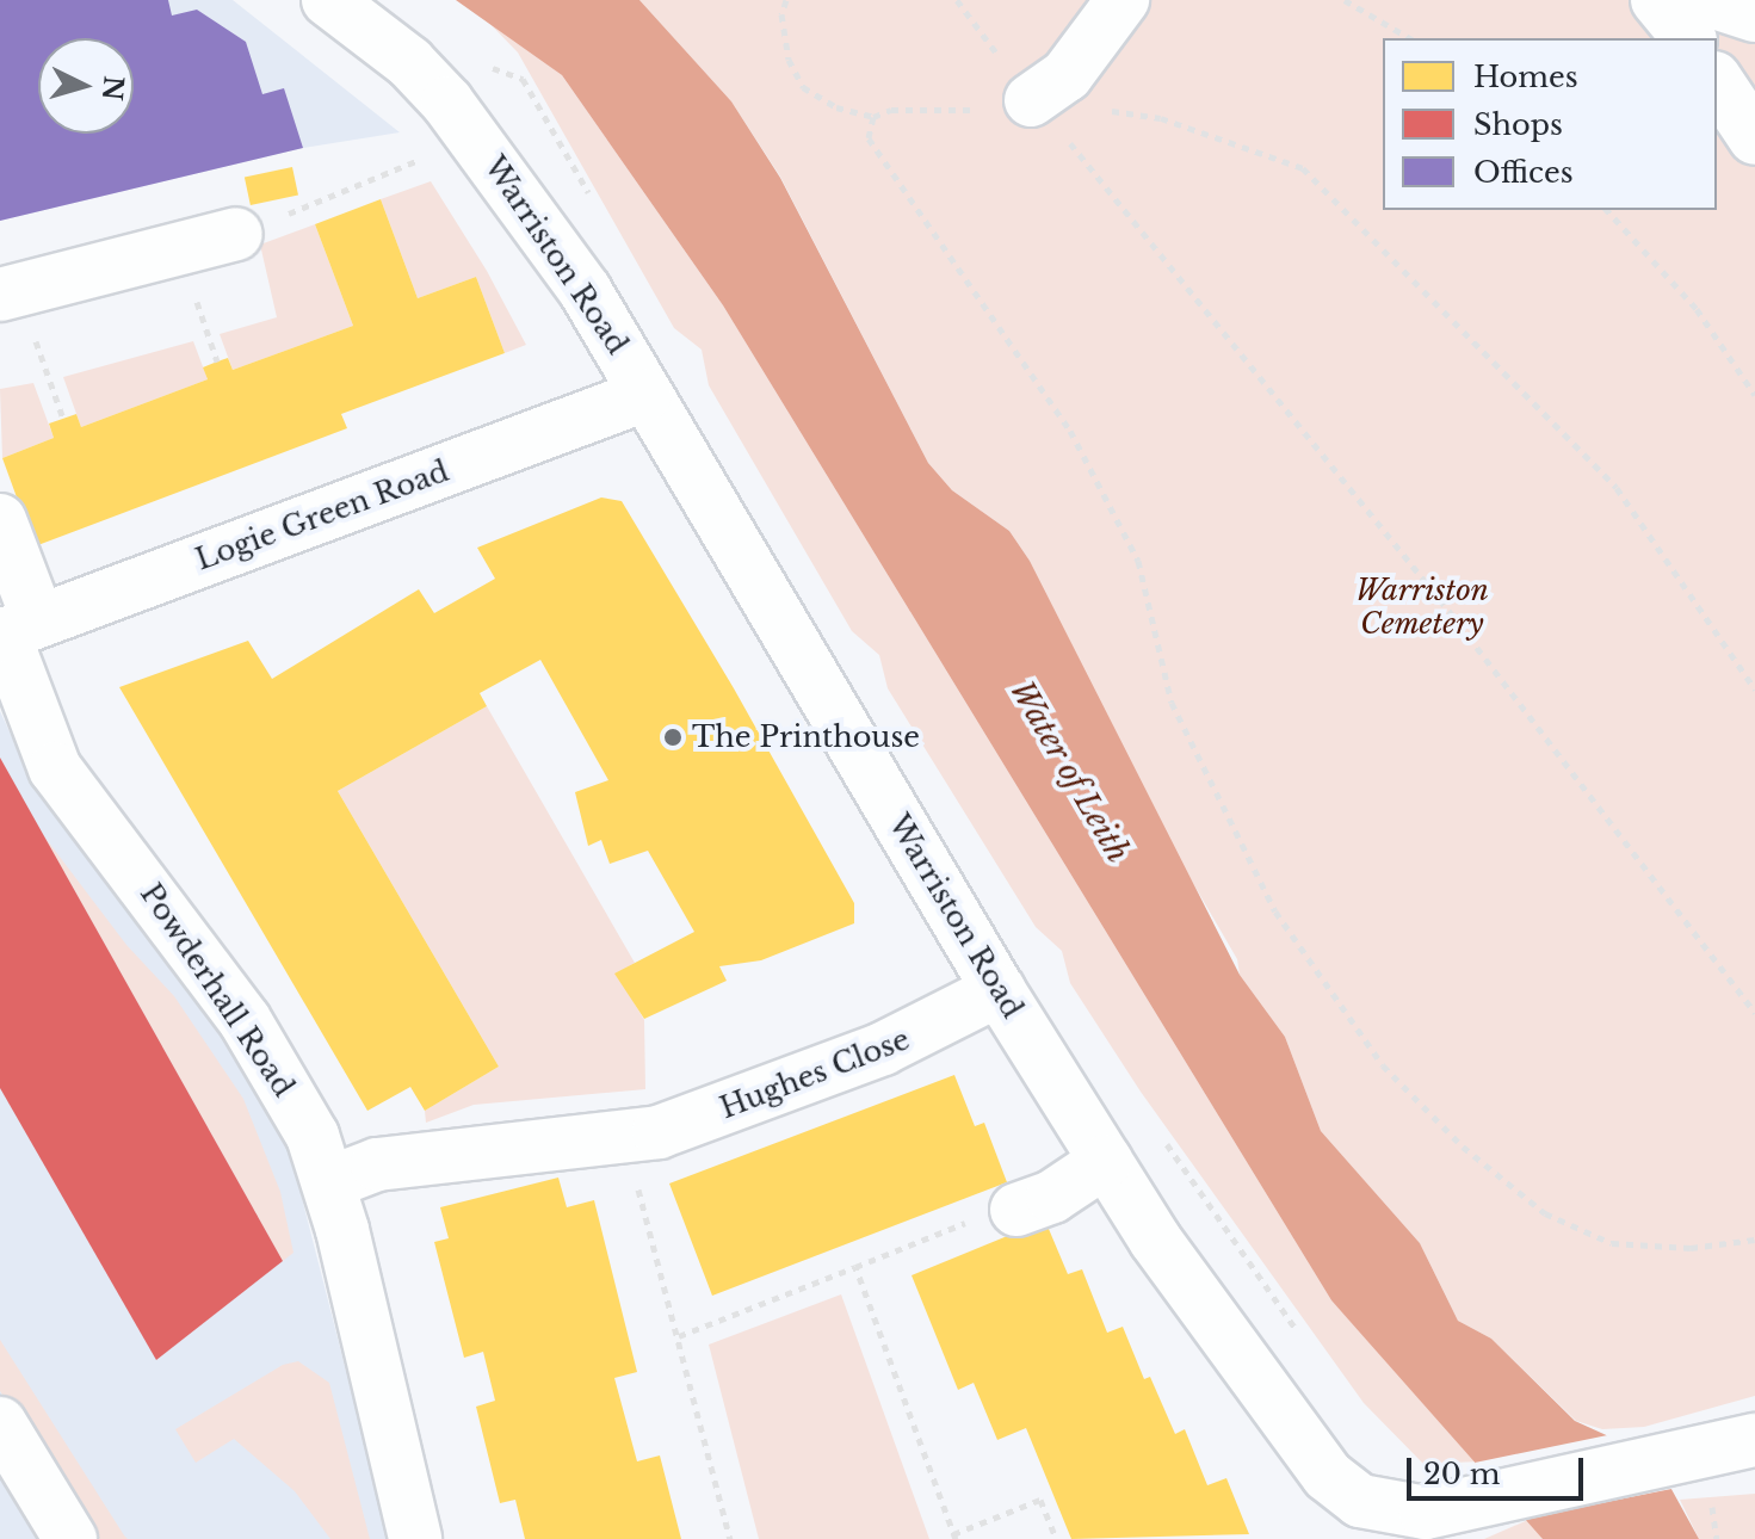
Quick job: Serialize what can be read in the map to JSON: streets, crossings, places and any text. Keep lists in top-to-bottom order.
{
  "streets": {
    "street": [
      "Warriston Road",
      "Logie Green Road",
      "Powderhall Road",
      "Hughes Close"
    ]
  },
  "crossings": [
    ["Warriston Road", "Logie Green Road"],
    ["Warriston Road", "Hughes Close"],
    ["Logie Green Road", "Powderhall Road"],
    ["Powderhall Road", "Hughes Close"]
  ],
  "water": ["Water of Leith"],
  "parks": ["Warriston Cemetery"],
  "places": ["The Printhouse"],
  "legend": ["Homes", "Shops", "Offices"],
  "scale_bar": "20 m",
  "north": "right"
}
